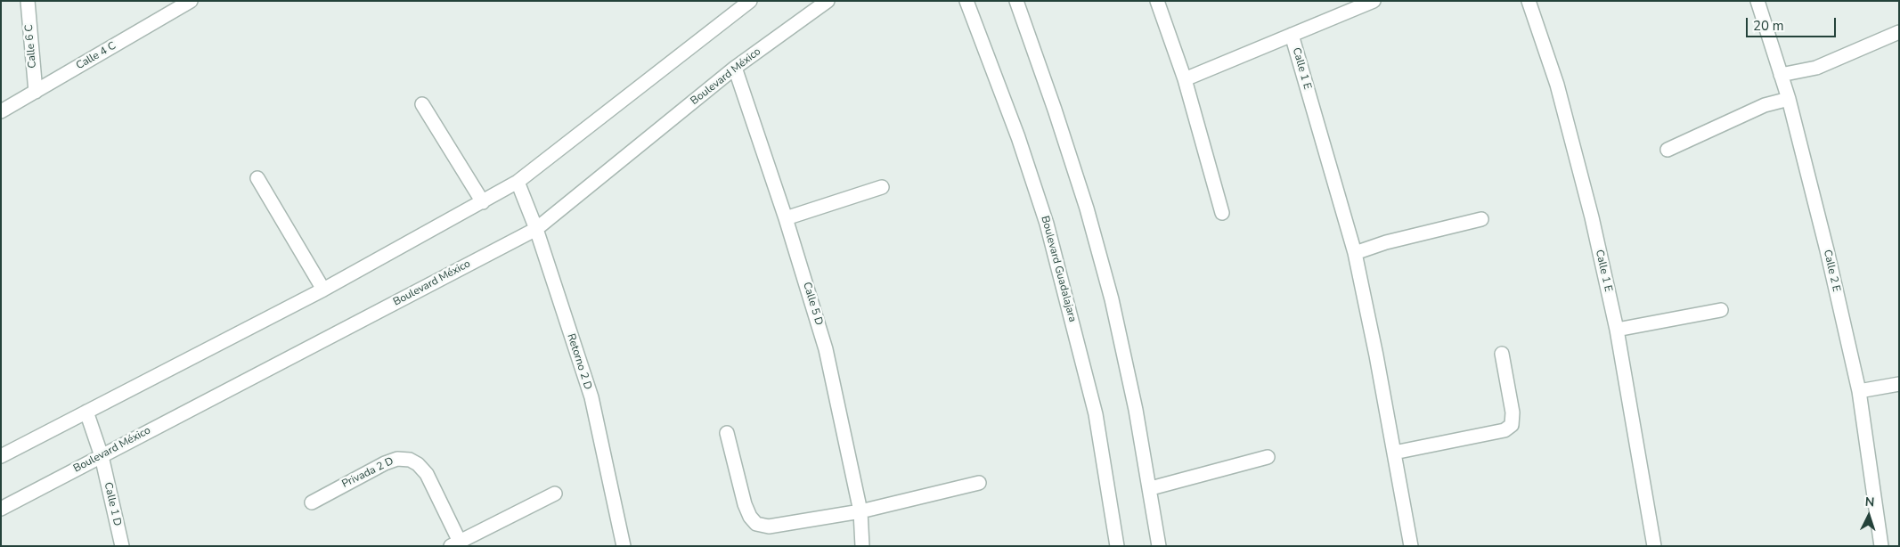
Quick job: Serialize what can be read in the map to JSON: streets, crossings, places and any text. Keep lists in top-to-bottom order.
{
  "streets": {
    "street": [
      "Calle 6 C",
      "Calle 4 C",
      "Calle 1 E",
      "Boulevard México",
      "Boulevard Guadalajara",
      "Calle 2 E",
      "Calle 5 D",
      "Retorno 2 D",
      "Privada 2 D",
      "Calle 1 D"
    ]
  },
  "crossings": [
    ["Calle 6 C", "Calle 4 C"],
    ["Boulevard México", "Calle 5 D"],
    ["Boulevard México", "Retorno 2 D"],
    ["Boulevard México", "Calle 1 D"]
  ],
  "scale_bar": "20 m",
  "north": "top"
}
